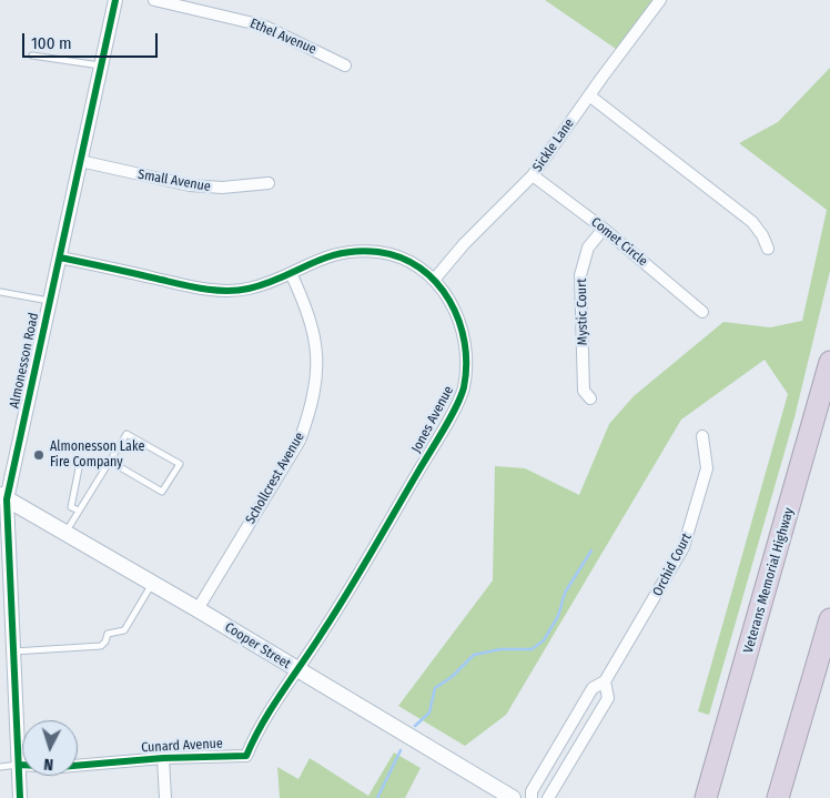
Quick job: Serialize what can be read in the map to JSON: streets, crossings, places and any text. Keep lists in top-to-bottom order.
{
  "streets": {
    "highway": ["Veterans Memorial Highway"],
    "main road": ["Cooper Street"],
    "street": [
      "Ethel Avenue",
      "Sickle Lane",
      "Small Avenue",
      "Comet Circle",
      "Mystic Court",
      "Almonesson Road",
      "Jones Avenue",
      "Schollcrest Avenue",
      "Orchid Court",
      "Cunard Avenue"
    ]
  },
  "crossings": [
    ["Sickle Lane", "Comet Circle"],
    ["Sickle Lane", "Jones Avenue"],
    ["Small Avenue", "Almonesson Road"],
    ["Comet Circle", "Mystic Court"],
    ["Almonesson Road", "Jones Avenue"],
    ["Almonesson Road", "Cooper Street"],
    ["Almonesson Road", "Cunard Avenue"],
    ["Jones Avenue", "Schollcrest Avenue"],
    ["Jones Avenue", "Cooper Street"],
    ["Jones Avenue", "Cunard Avenue"],
    ["Schollcrest Avenue", "Cooper Street"],
    ["Cooper Street", "Cunard Avenue"]
  ],
  "places": ["Almonesson Lake Fire Company"],
  "scale_bar": "100 m",
  "north": "bottom"
}
